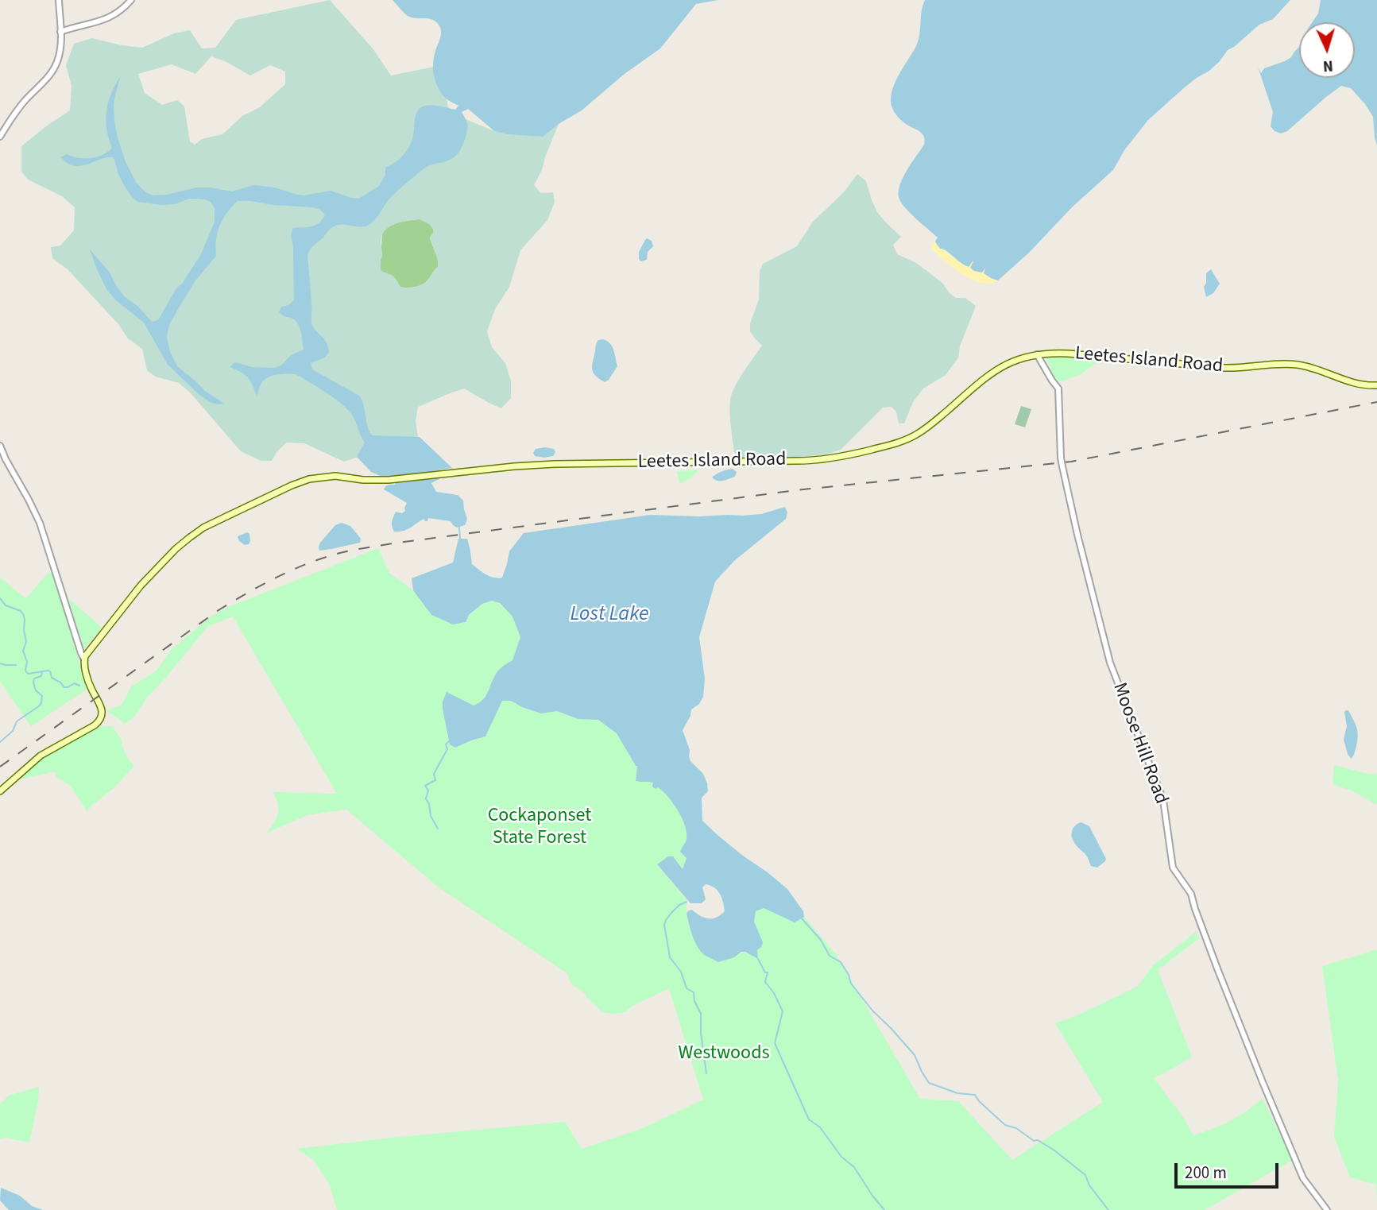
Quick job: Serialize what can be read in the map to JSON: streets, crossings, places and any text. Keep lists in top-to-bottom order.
{
  "streets": {
    "main road": ["Leetes Island Road"],
    "street": ["Moose Hill Road"]
  },
  "crossings": [
    ["Leetes Island Road", "Moose Hill Road"]
  ],
  "water": ["Lost Lake"],
  "parks": ["Cockaponset State Forest", "Westwoods"],
  "scale_bar": "200 m",
  "north": "bottom"
}
